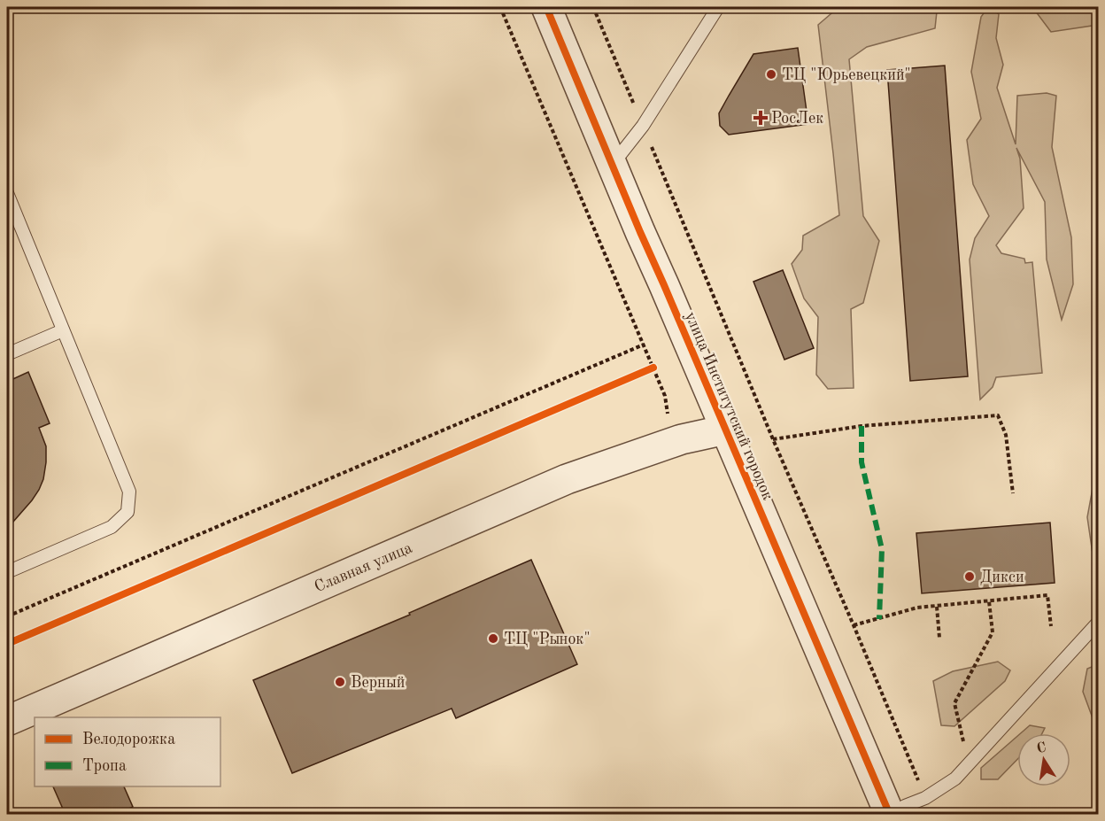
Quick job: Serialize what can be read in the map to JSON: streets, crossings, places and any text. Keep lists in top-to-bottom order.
{
  "streets": {
    "street": ["улица Институтский городок", "Славная улица"]
  },
  "crossings": [
    ["улица Институтский городок", "Славная улица"]
  ],
  "places": {
    "other": [
      "ТЦ \"Юрьевецкий\"",
      "Дикси",
      "ТЦ \"Рынок\"",
      "Верный"
    ],
    "health": ["РосЛек"]
  },
  "legend": ["Велодорожка", "Тропа"],
  "north": "top"
}
